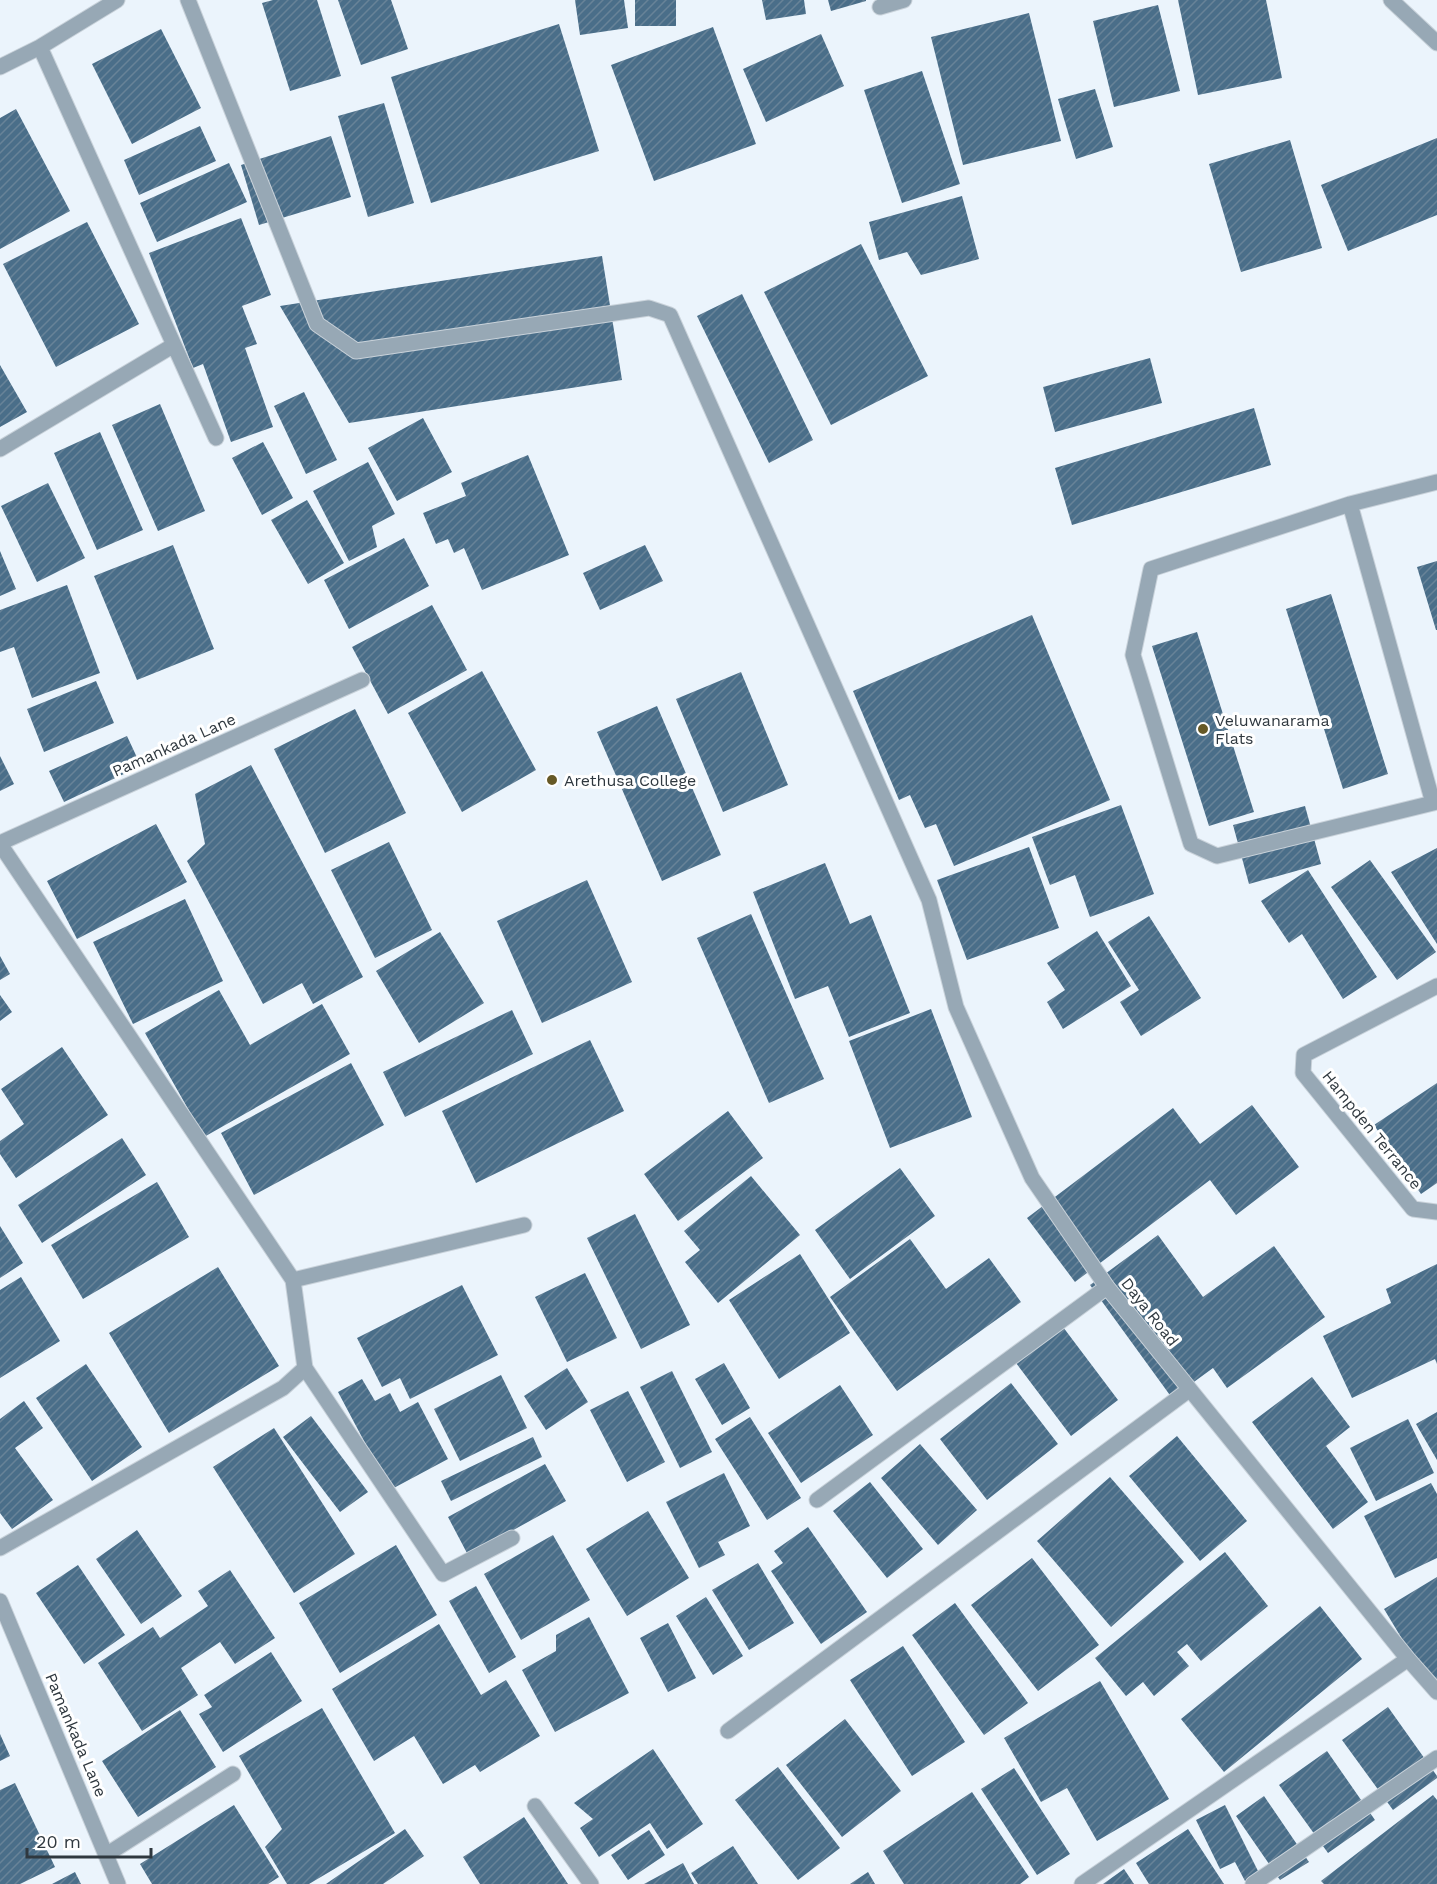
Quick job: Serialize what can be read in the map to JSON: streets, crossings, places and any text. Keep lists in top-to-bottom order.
{
  "streets": {
    "street": ["Pamankada Lane", "Hampden Terrance", "Daya Road"]
  },
  "places": ["Veluwanarama Flats", "Arethusa College"],
  "scale_bar": "20 m"
}
